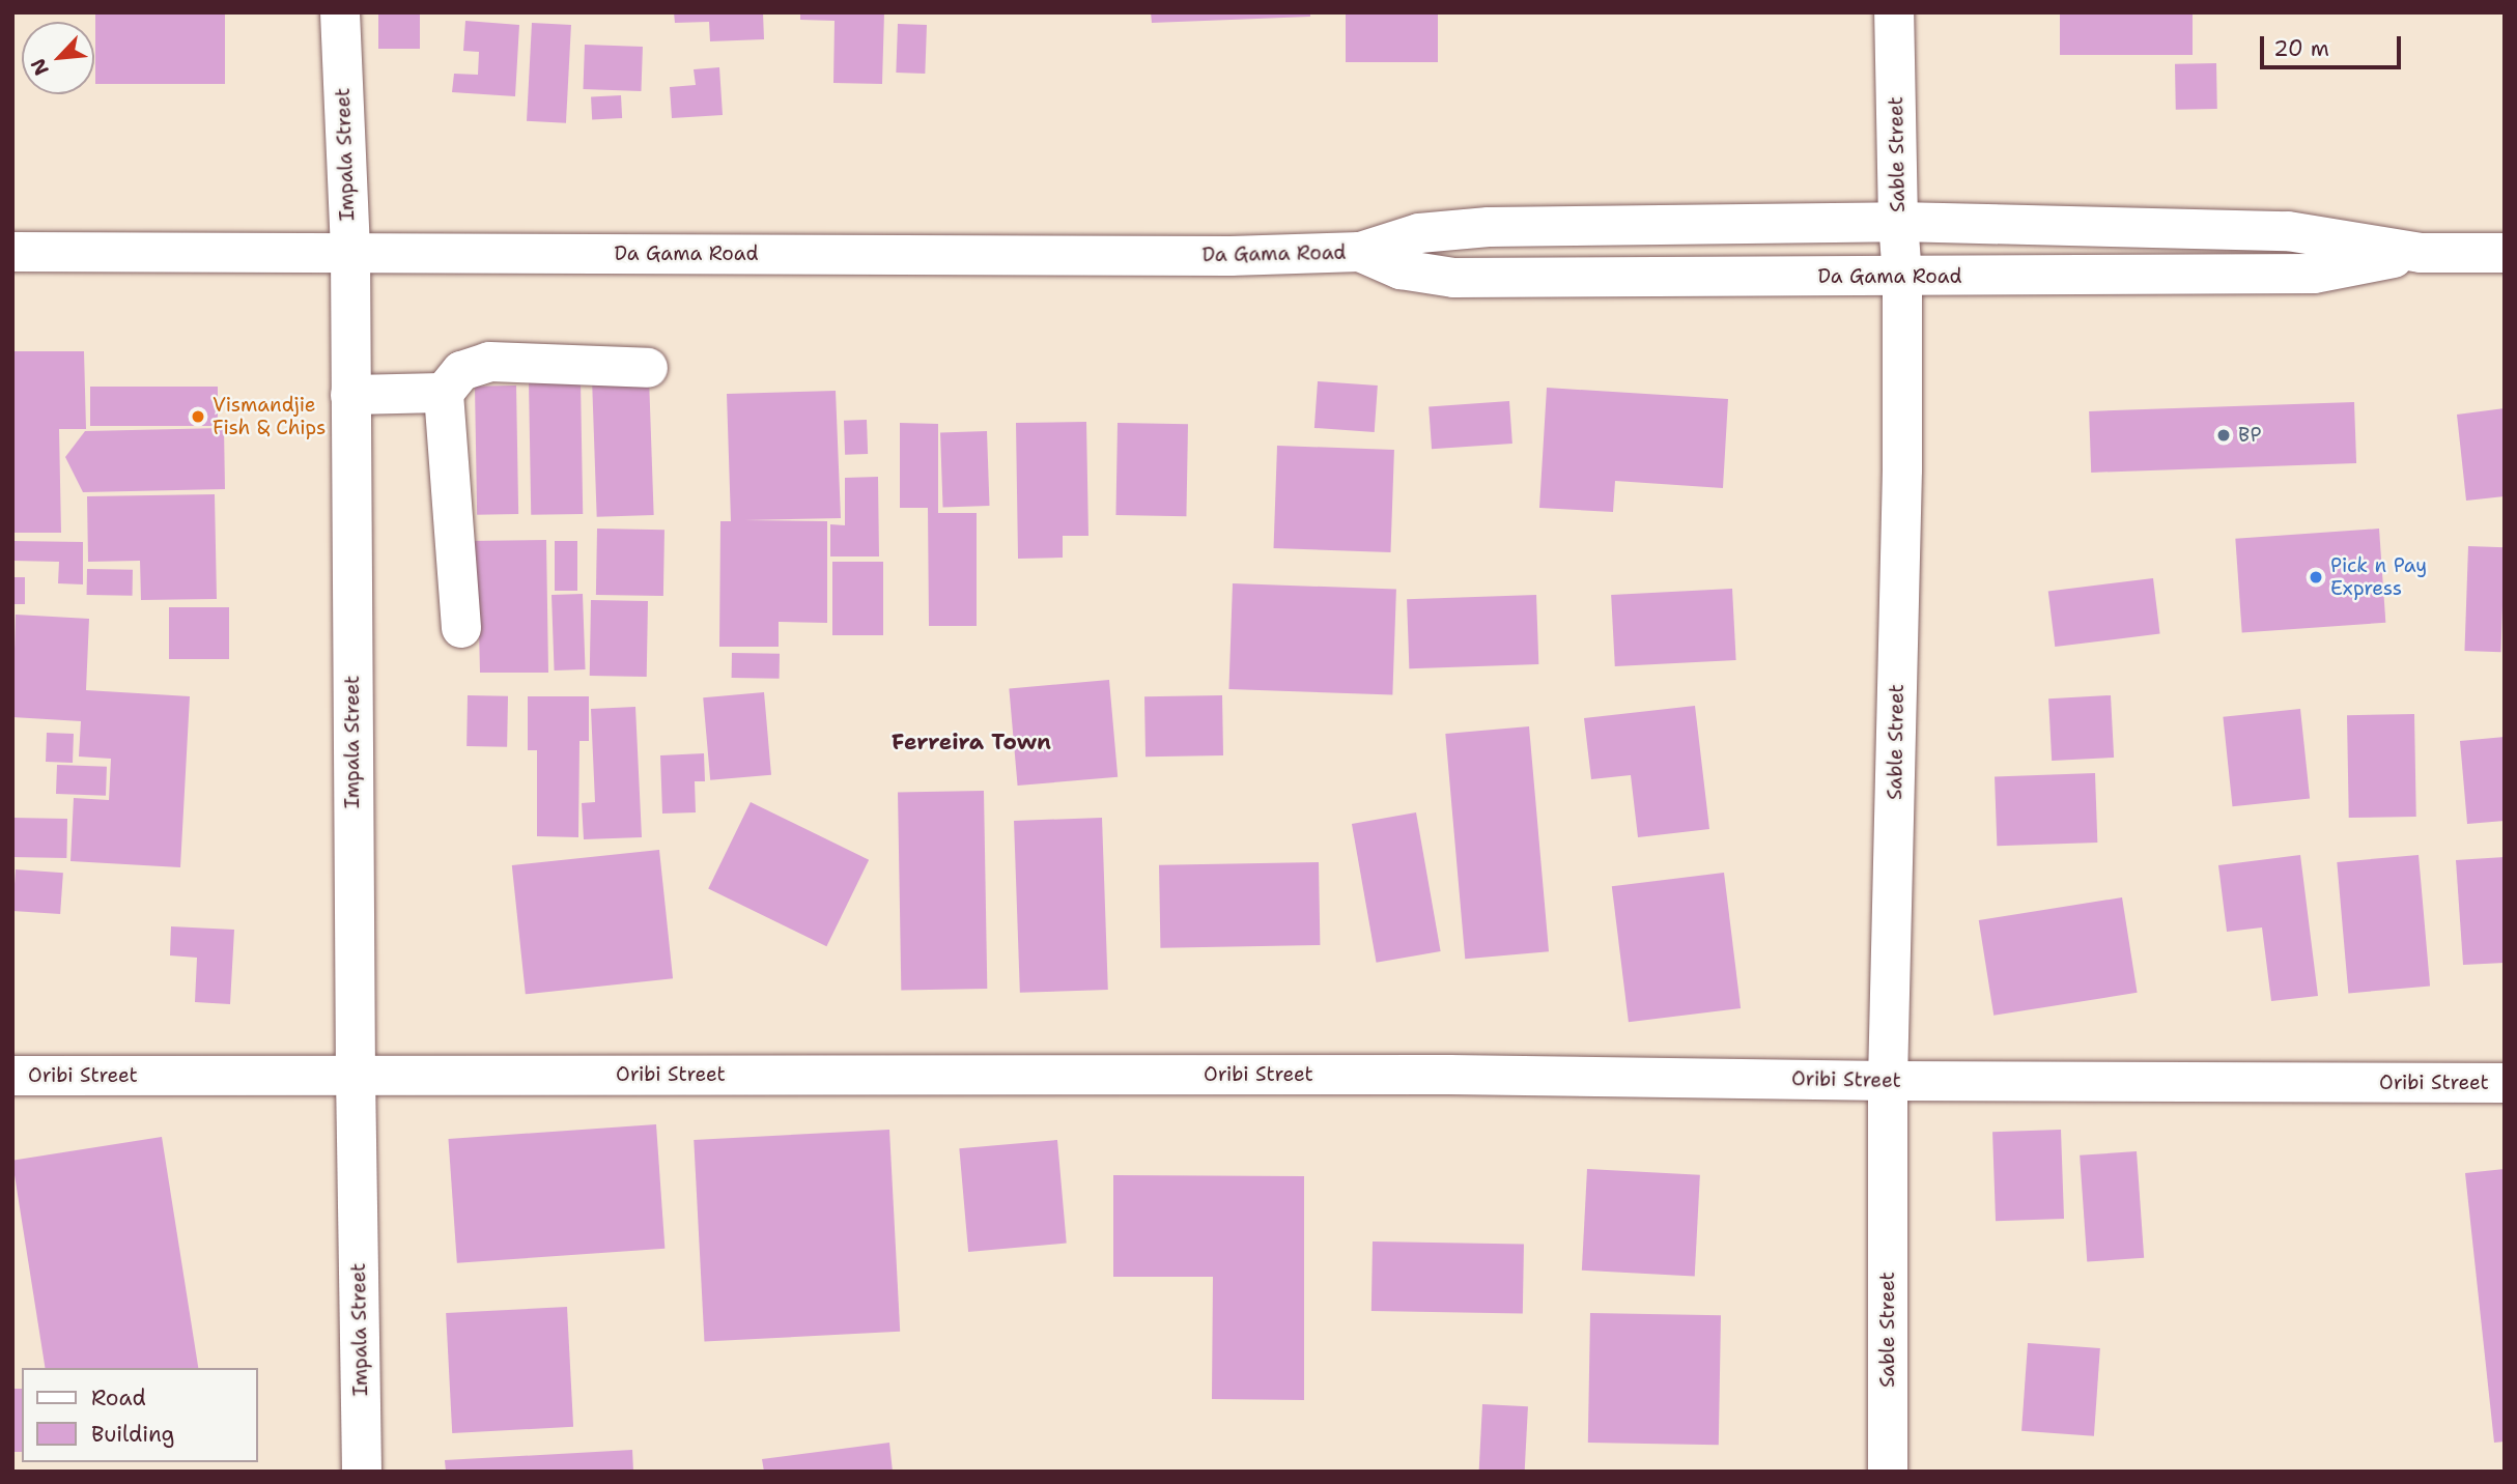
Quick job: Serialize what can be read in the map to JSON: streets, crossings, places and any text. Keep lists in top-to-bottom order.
{
  "streets": {
    "street": [
      "Impala Street",
      "Sable Street",
      "Da Gama Road",
      "Oribi Street"
    ]
  },
  "crossings": [
    ["Impala Street", "Da Gama Road"],
    ["Impala Street", "Oribi Street"],
    ["Sable Street", "Da Gama Road"],
    ["Sable Street", "Oribi Street"]
  ],
  "districts": ["Ferreira Town"],
  "places": ["Vismandjie Fish & Chips", "BP", "Pick n Pay Express"],
  "legend": ["Road", "Building"],
  "scale_bar": "20 m",
  "north": "bottom left"
}
